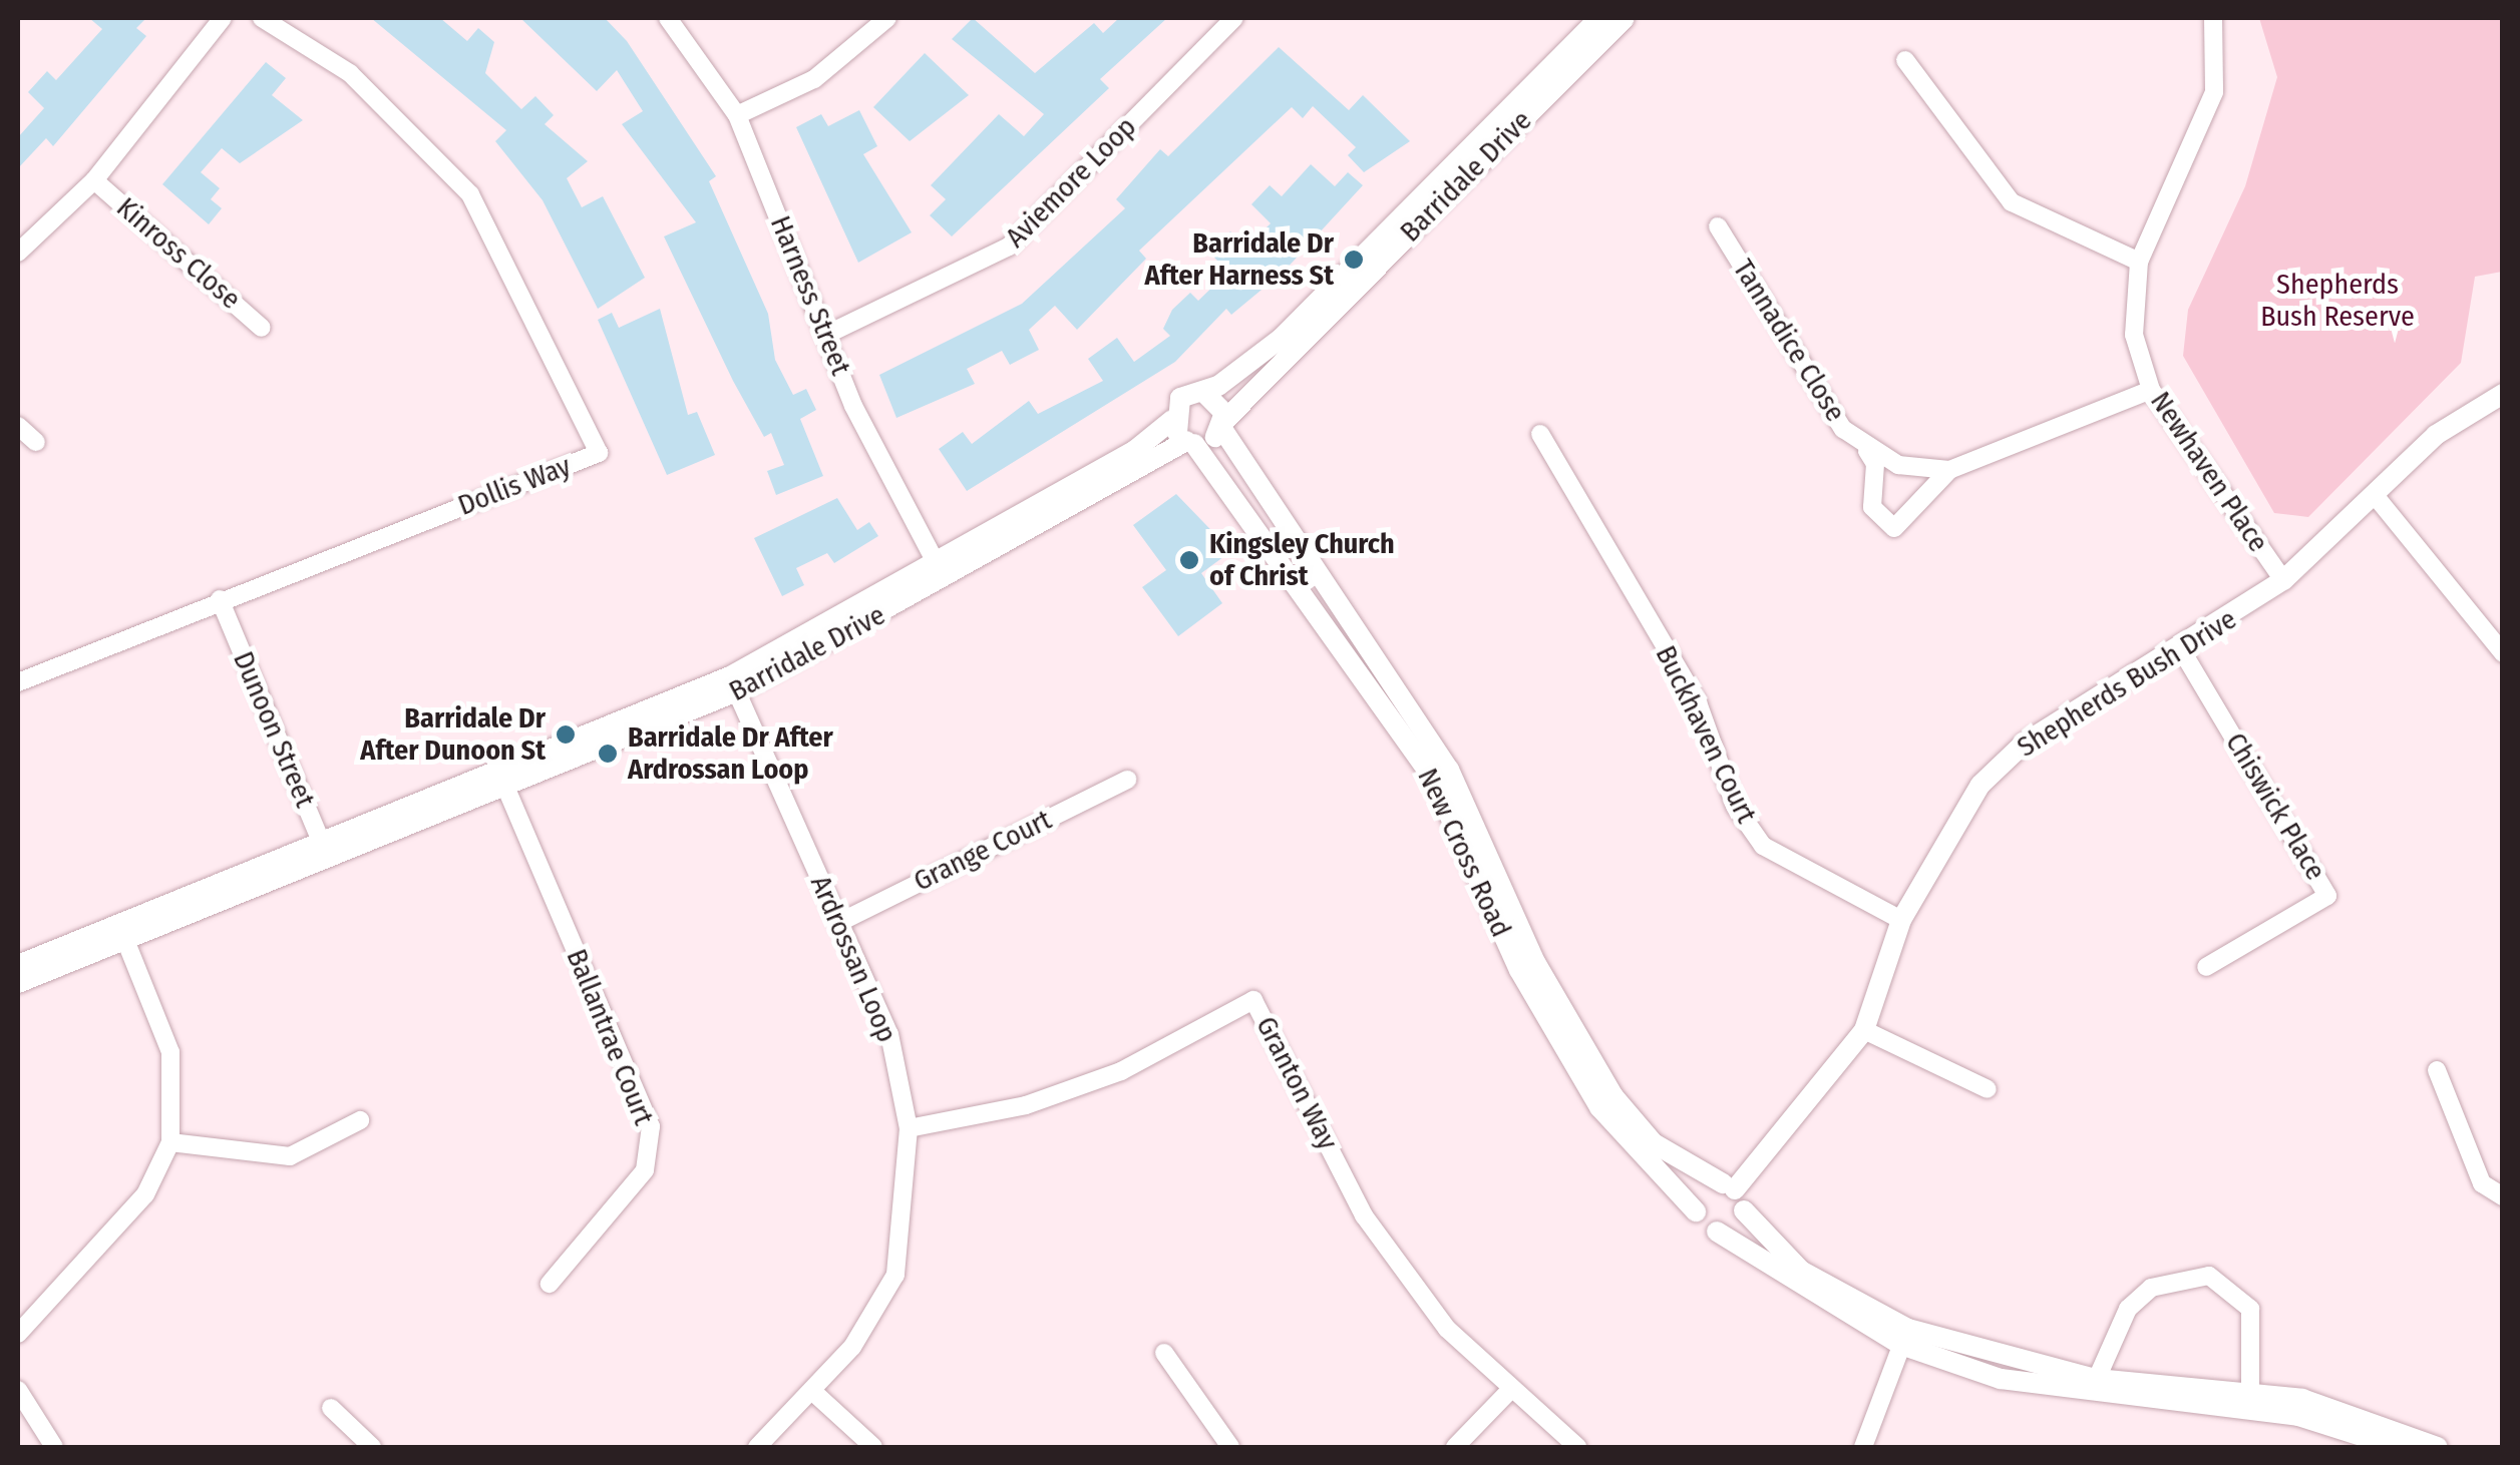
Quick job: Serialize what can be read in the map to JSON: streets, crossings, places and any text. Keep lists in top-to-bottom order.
{
  "streets": {
    "street": [
      "Barridale Drive",
      "Aviemore Loop",
      "Kinross Close",
      "Harness Street",
      "Tannadice Close",
      "Newhaven Place",
      "Dollis Way",
      "Shepherds Bush Drive",
      "Dunoon Street",
      "Buckhaven Court",
      "Chiswick Place",
      "Grange Court",
      "New Cross Road",
      "Ardrossan Loop",
      "Ballantrae Court",
      "Granton Way"
    ]
  },
  "crossings": [
    ["Barridale Drive", "Harness Street"],
    ["Barridale Drive", "Dunoon Street"],
    ["Barridale Drive", "New Cross Road"],
    ["Barridale Drive", "Ardrossan Loop"],
    ["Barridale Drive", "Ballantrae Court"],
    ["Aviemore Loop", "Harness Street"],
    ["Newhaven Place", "Shepherds Bush Drive"],
    ["Dollis Way", "Dunoon Street"],
    ["Shepherds Bush Drive", "Buckhaven Court"],
    ["Shepherds Bush Drive", "Chiswick Place"],
    ["Shepherds Bush Drive", "New Cross Road"],
    ["Grange Court", "Ardrossan Loop"],
    ["Ardrossan Loop", "Granton Way"]
  ],
  "parks": ["Shepherds Bush Reserve"],
  "places": [
    "Barridale Dr After Harness St",
    "Kingsley Church of Christ",
    "Barridale Dr After Dunoon St",
    "Barridale Dr After Ardrossan Loop"
  ]
}
